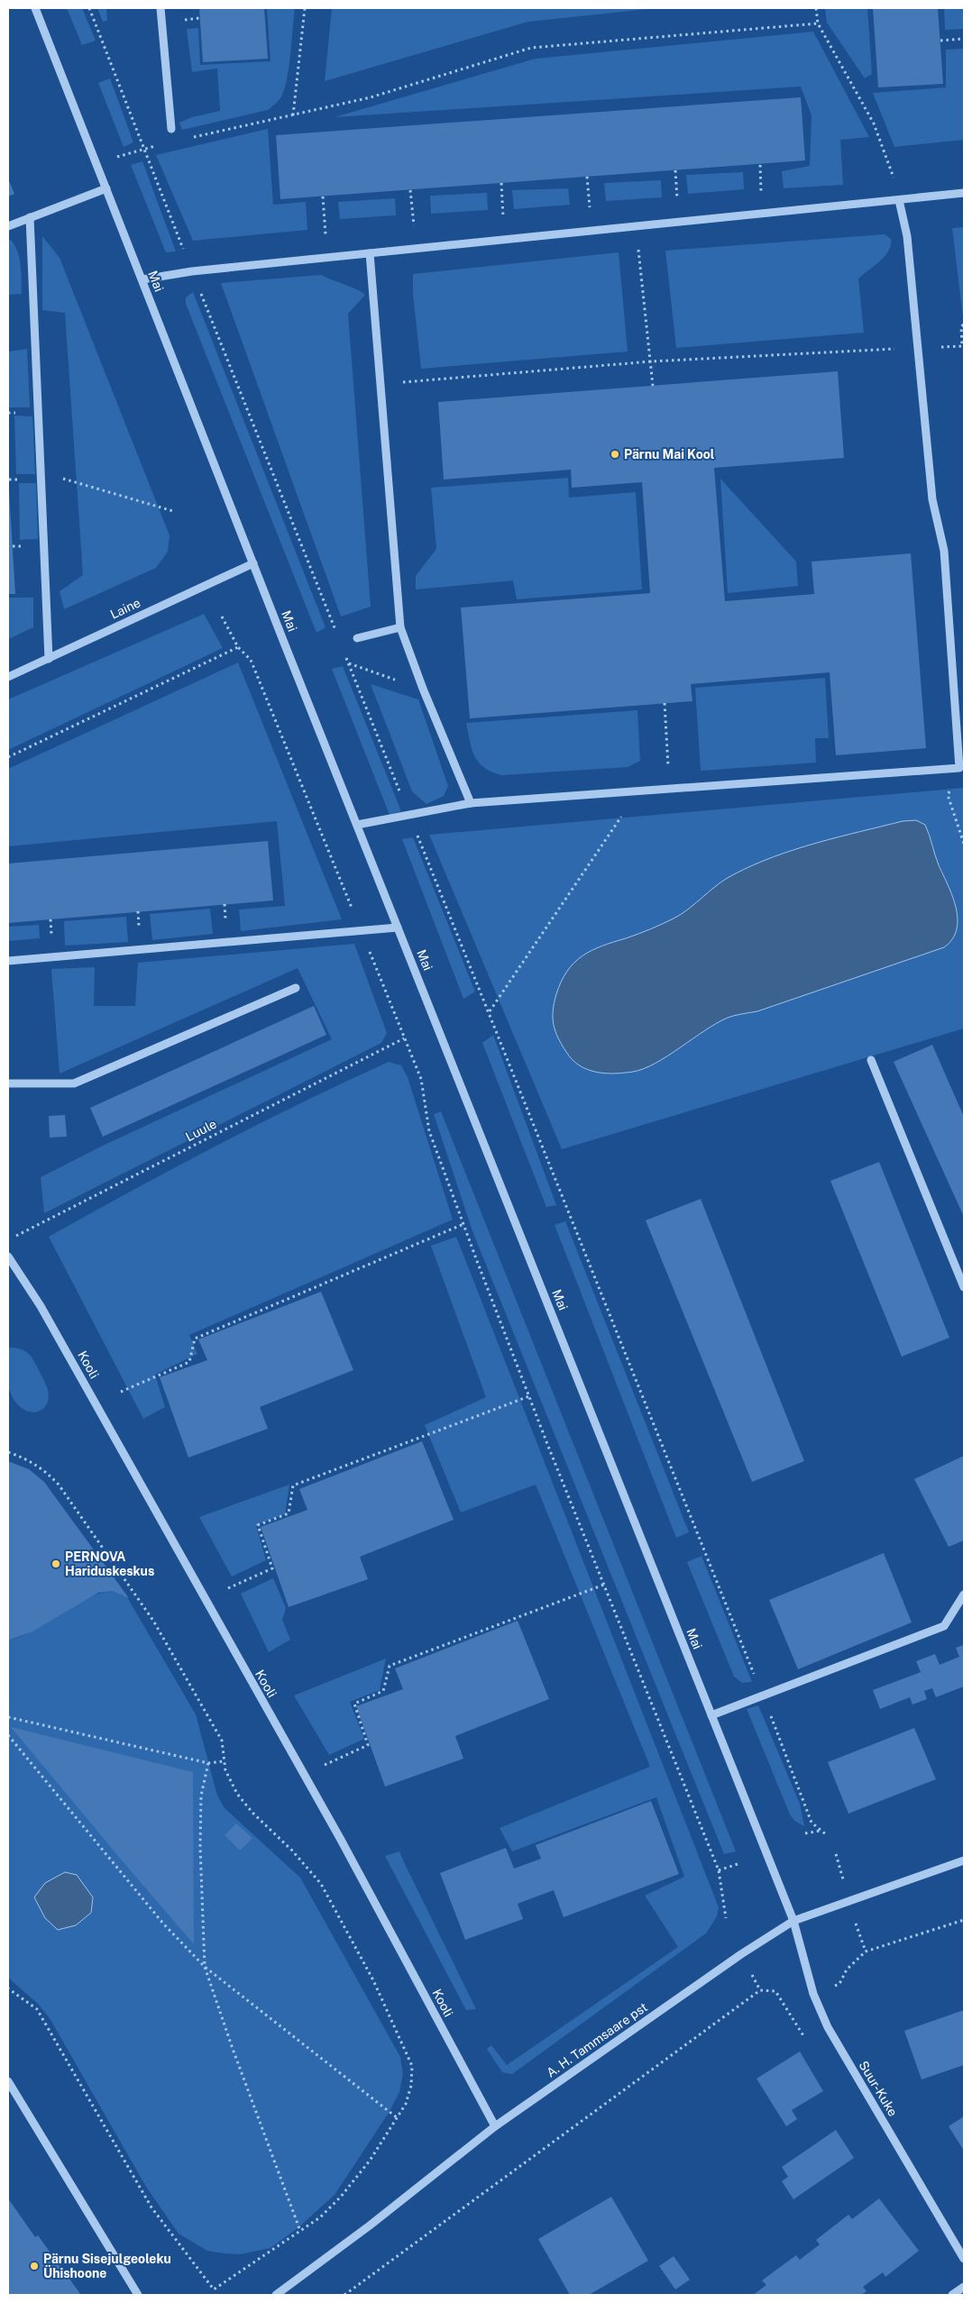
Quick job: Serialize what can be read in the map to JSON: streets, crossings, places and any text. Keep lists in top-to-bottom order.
{
  "streets": {
    "street": [
      "Mai",
      "Laine",
      "Kooli",
      "A. H. Tammsaare pst",
      "Suur-Kuke"
    ],
    "path": ["Luule"]
  },
  "crossings": [
    ["Mai", "Laine"],
    ["Mai", "A. H. Tammsaare pst"],
    ["Mai", "Suur-Kuke"],
    ["Kooli", "A. H. Tammsaare pst"],
    ["A. H. Tammsaare pst", "Suur-Kuke"]
  ],
  "places": ["Pärnu Mai Kool", "PERNOVA Hariduskeskus", "Pärnu Sisejulgeoleku Ühishoone"]
}
